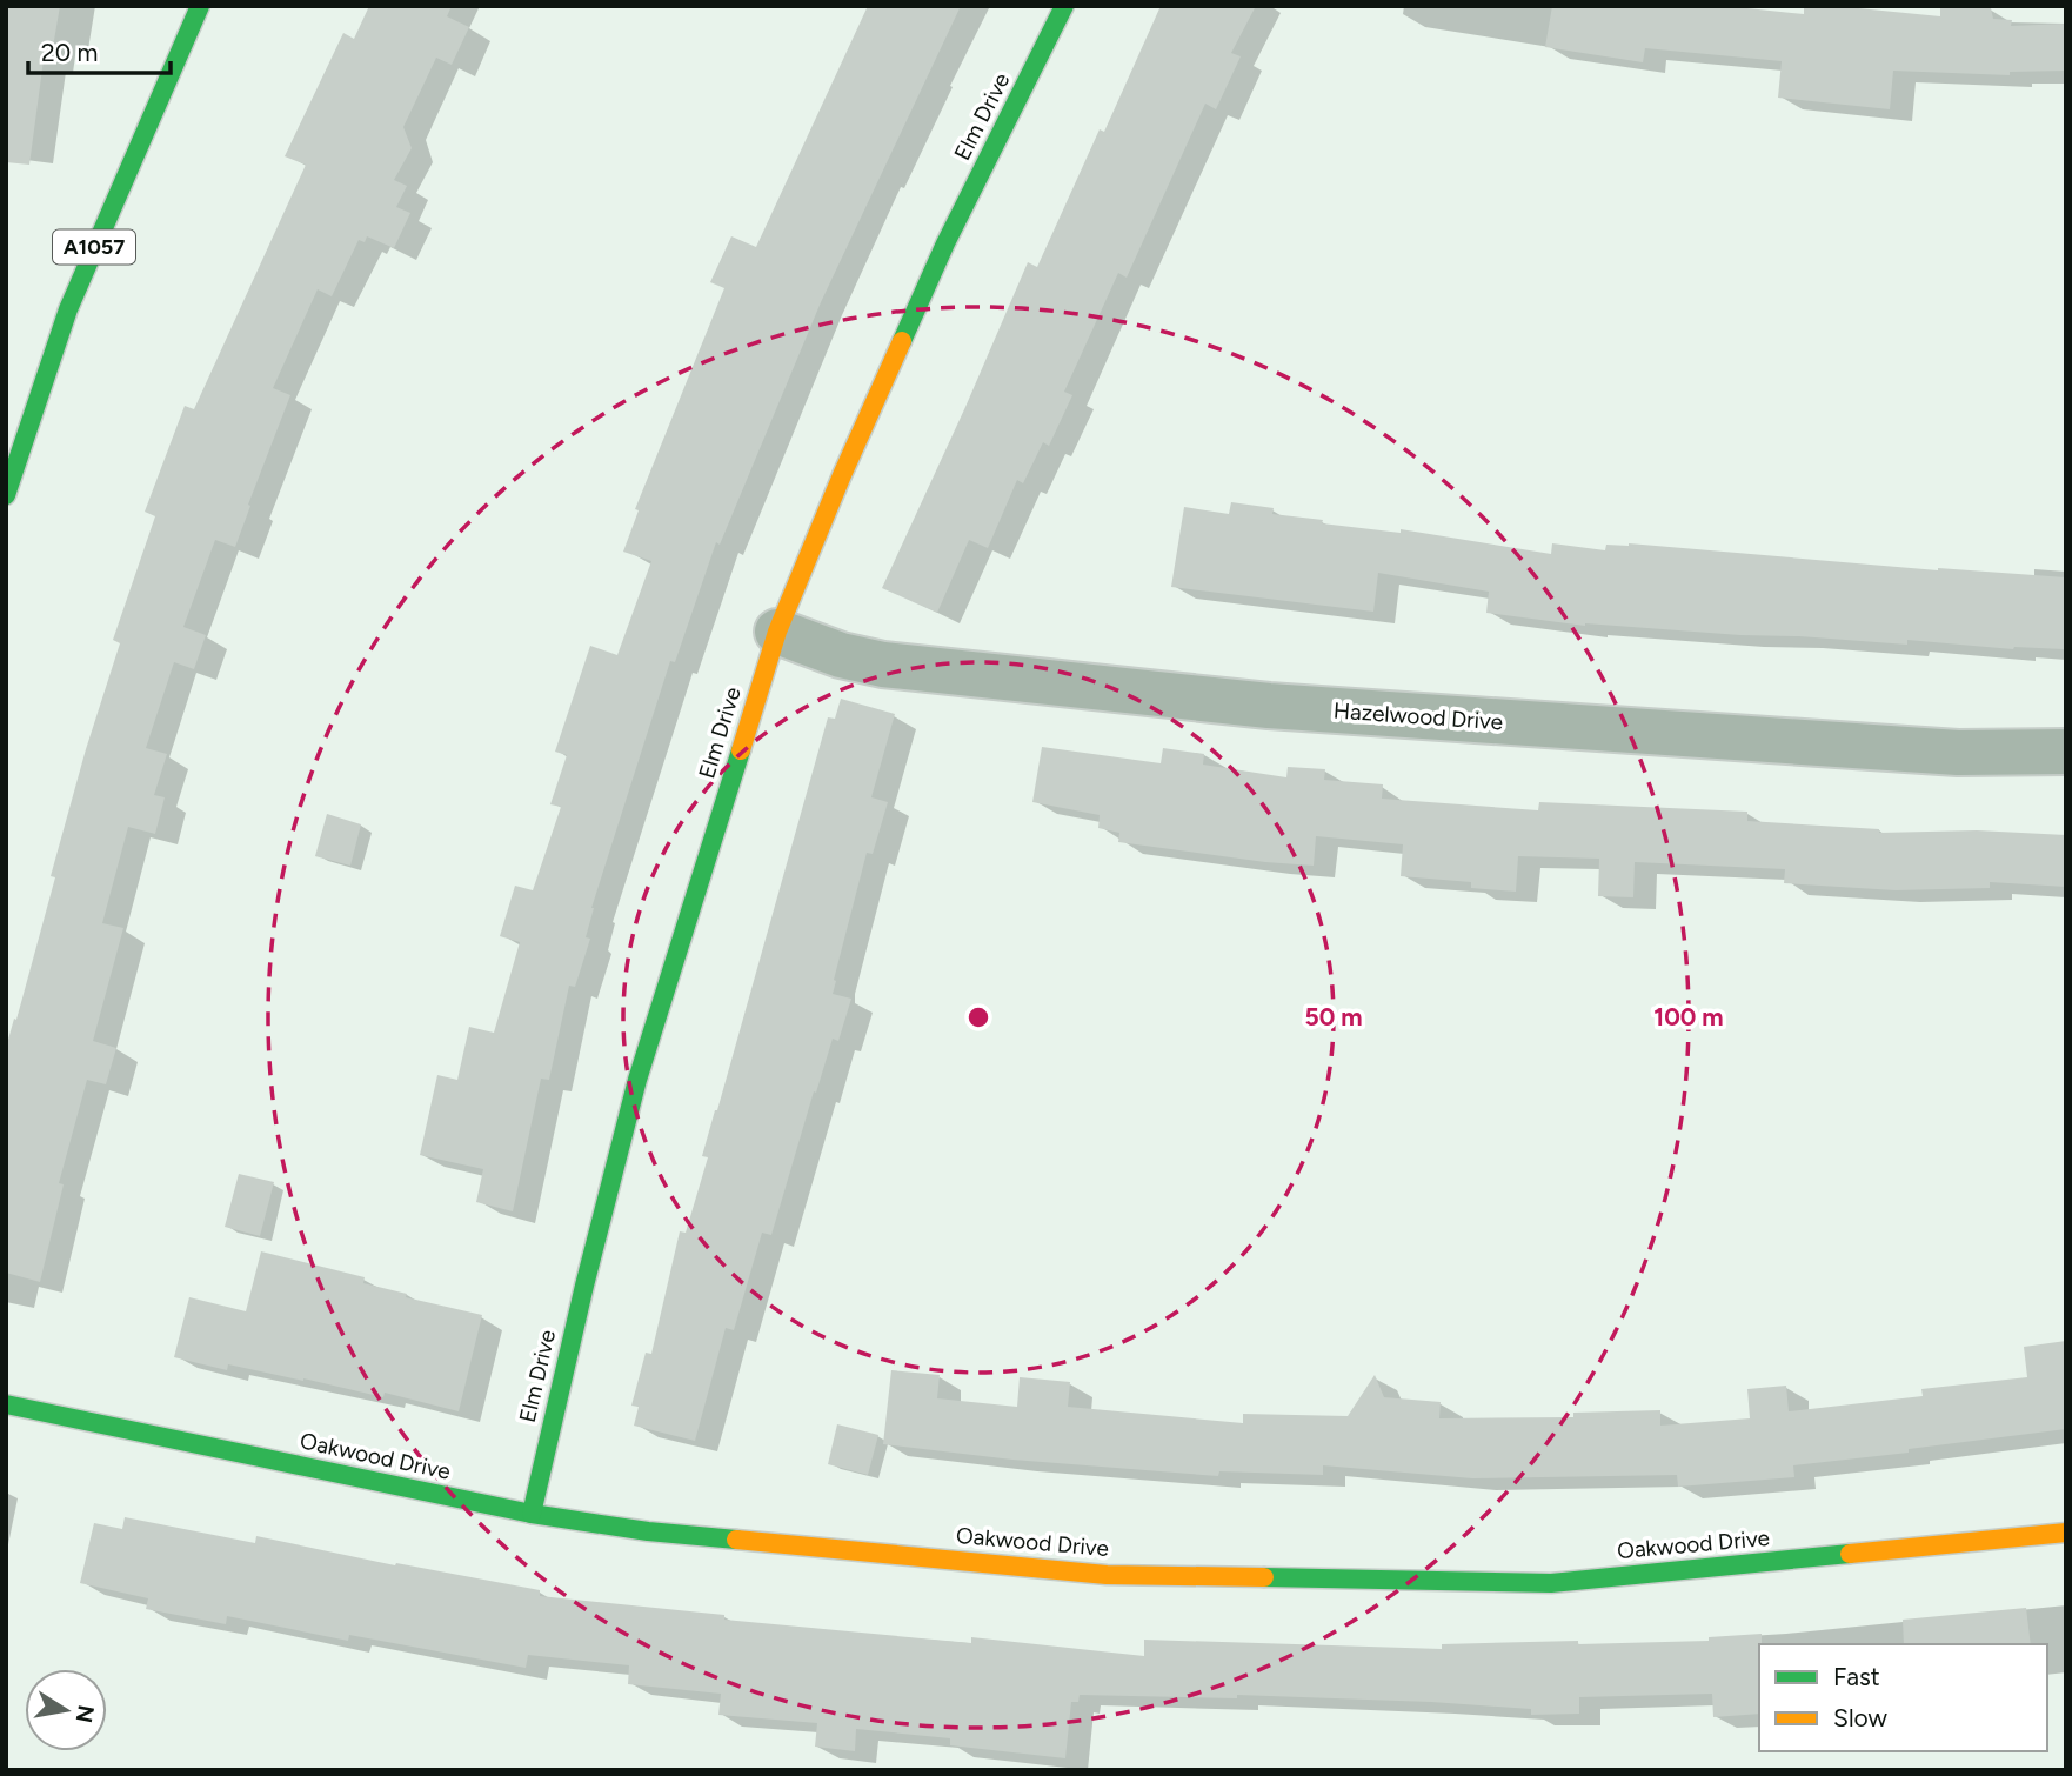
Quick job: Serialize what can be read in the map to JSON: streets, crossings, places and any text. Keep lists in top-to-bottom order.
{
  "streets": {
    "street": [
      "Elm Drive",
      "A1057",
      "Hazelwood Drive",
      "Oakwood Drive"
    ]
  },
  "crossings": [
    ["Elm Drive", "Hazelwood Drive"],
    ["Elm Drive", "Oakwood Drive"]
  ],
  "legend": ["Fast", "Slow"],
  "scale_bar": "20 m",
  "north": "right",
  "rings": ["50 m", "100 m"]
}
